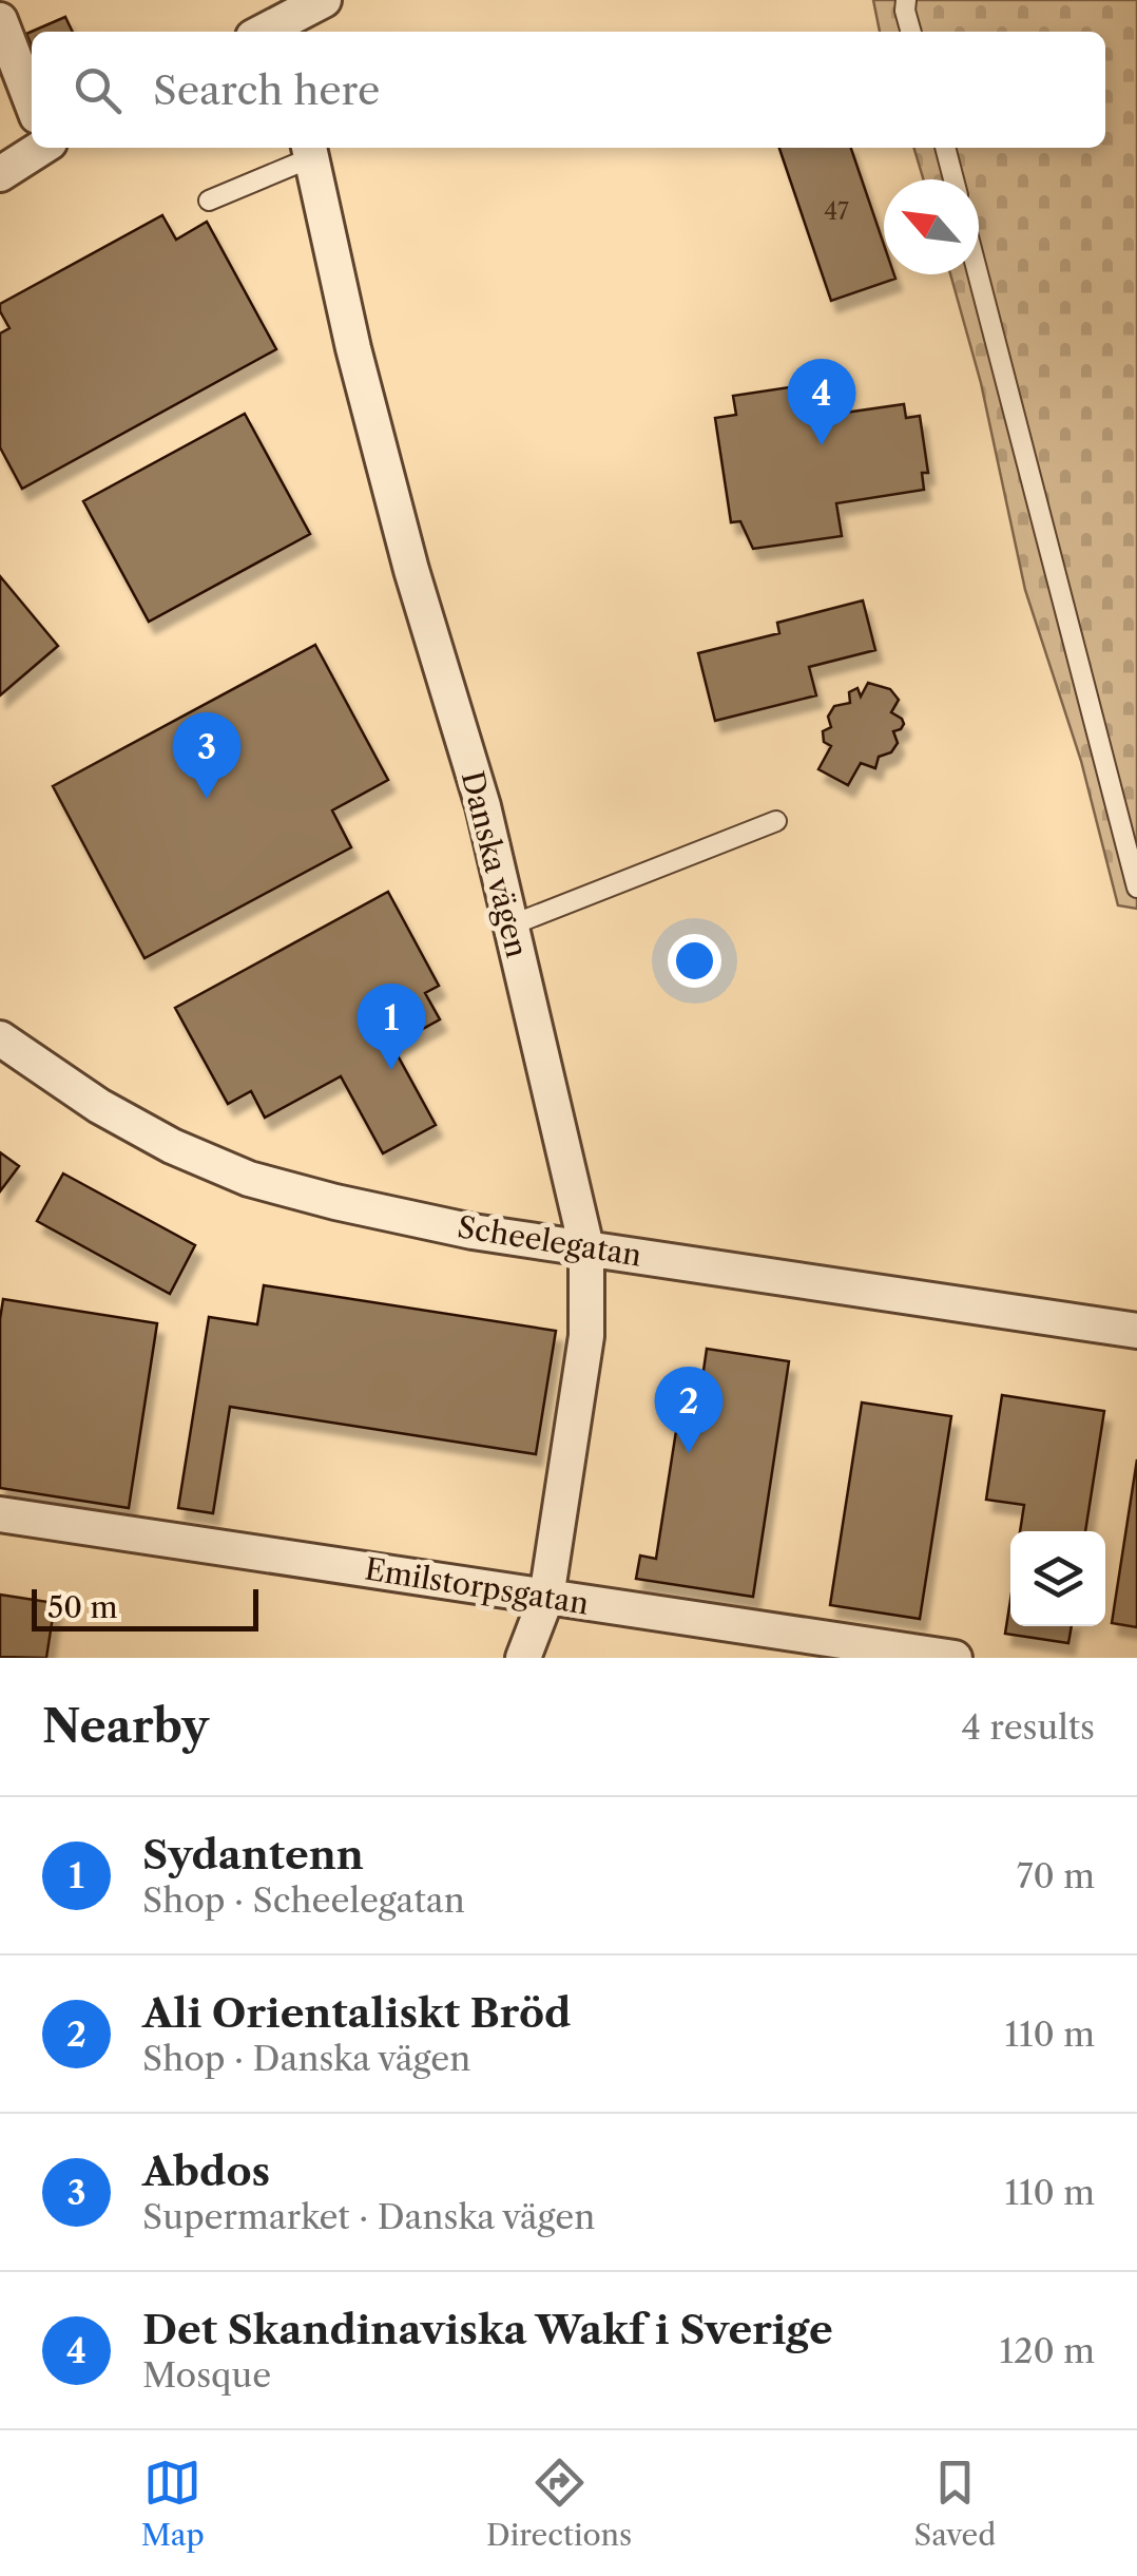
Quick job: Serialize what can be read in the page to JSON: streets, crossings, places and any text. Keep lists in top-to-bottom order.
{
  "streets": {
    "street": ["Danska vägen", "Scheelegatan", "Emilstorpsgatan"]
  },
  "crossings": [
    ["Danska vägen", "Scheelegatan"],
    ["Danska vägen", "Emilstorpsgatan"]
  ],
  "house_numbers": ["47"],
  "scale_bar": "50 m",
  "north": "top left",
  "page": {
    "search": "Search here",
    "pins": [
      "4",
      "3",
      "1",
      "2"
    ],
    "scale": "50 m",
    "heading": ["Nearby", "4 results"],
    "list": [
      {
        "mark": "1",
        "name": "Sydantenn",
        "note": "Shop · Scheelegatan",
        "value": "70 m"
      },
      {
        "mark": "2",
        "name": "Ali Orientaliskt Bröd",
        "note": "Shop · Danska vägen",
        "value": "110 m"
      },
      {
        "mark": "3",
        "name": "Abdos",
        "note": "Supermarket · Danska vägen",
        "value": "110 m"
      },
      {
        "mark": "4",
        "name": "Det Skandinaviska Wakf i Sverige",
        "note": "Mosque",
        "value": "120 m"
      }
    ],
    "nav": ["Map", "Directions", "Saved"]
  }
}
